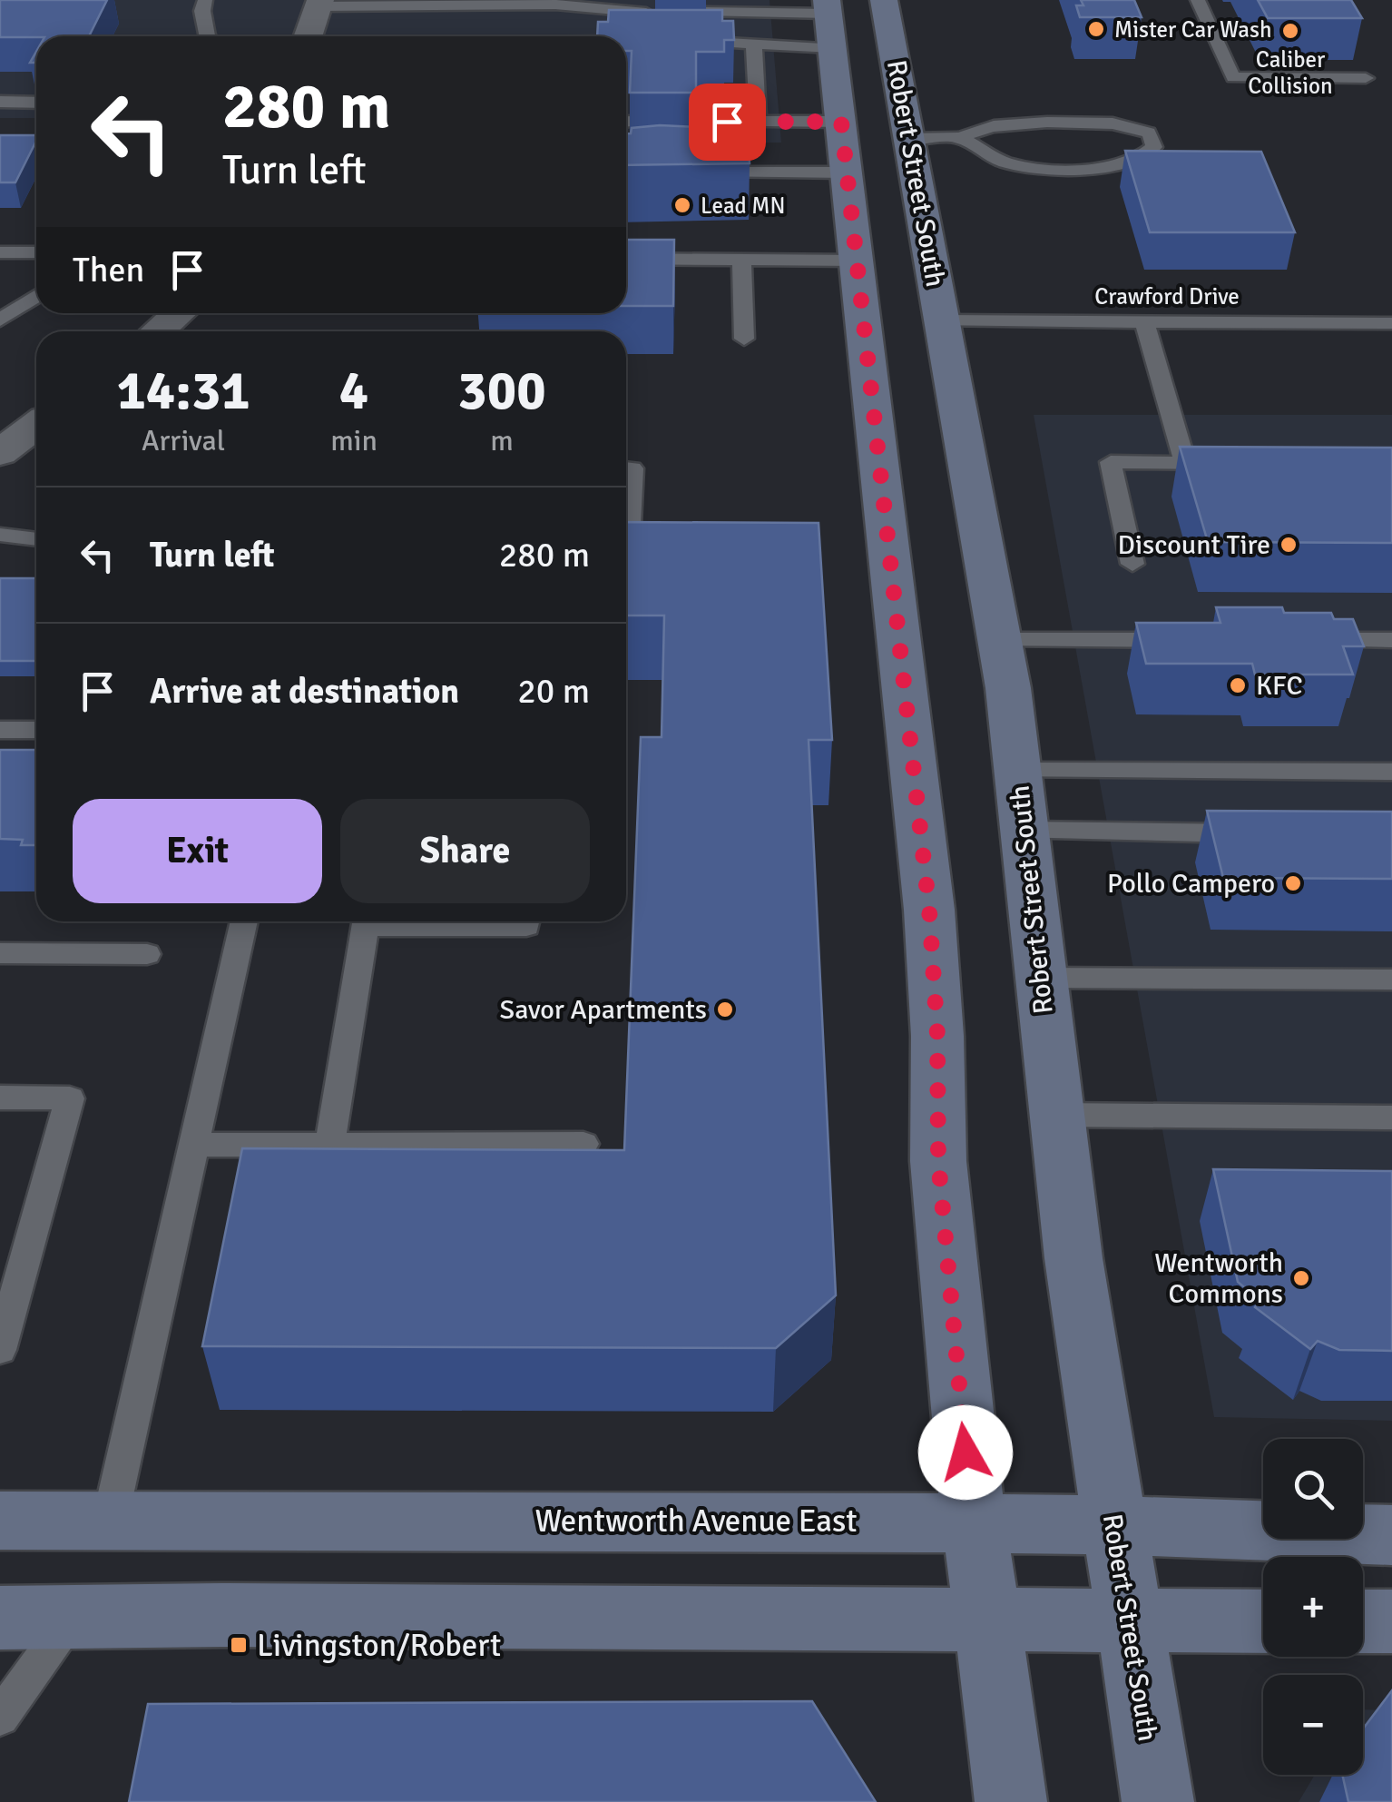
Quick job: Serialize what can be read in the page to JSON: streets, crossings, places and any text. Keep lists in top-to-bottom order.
{
  "streets": {
    "main road": ["Robert Street South", "Wentworth Avenue East"],
    "lane": ["Crawford Drive"]
  },
  "crossings": [
    ["Robert Street South", "Crawford Drive"],
    ["Robert Street South", "Wentworth Avenue East"]
  ],
  "places": {
    "other": [
      "Mister Car Wash",
      "Caliber Collision",
      "Lead MN",
      "Discount Tire",
      "KFC",
      "Pollo Campero",
      "Savor Apartments",
      "Wentworth Commons"
    ],
    "transit": ["Livingston/Robert"]
  },
  "page": {
    "turn": ["280 m", "Turn left"],
    "then": "Then",
    "eta": [
      "14:31",
      "Arrival",
      "4",
      "min",
      "300",
      "m"
    ],
    "list": [
      {
        "name": "Turn left",
        "value": "280 m"
      },
      {
        "name": "Arrive at destination",
        "value": "20 m"
      }
    ],
    "buttons": ["Exit", "Share"],
    "map_buttons": ["+", "−"]
  }
}
